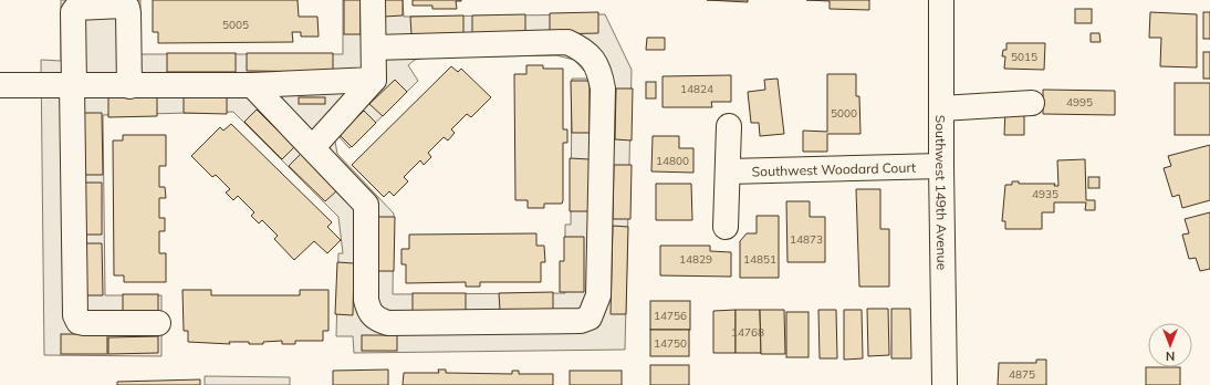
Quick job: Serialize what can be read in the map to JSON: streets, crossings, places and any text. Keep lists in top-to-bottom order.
{
  "streets": {
    "street": ["Southwest Woodard Court", "Southwest 149th Avenue"]
  },
  "crossings": [
    ["Southwest Woodard Court", "Southwest 149th Avenue"]
  ],
  "house_numbers": [
    "5005",
    "5015",
    "14824",
    "4995",
    "5000",
    "14800",
    "4935",
    "14873",
    "14829",
    "14851",
    "14756",
    "14768",
    "14750",
    "4875"
  ],
  "north": "bottom"
}
